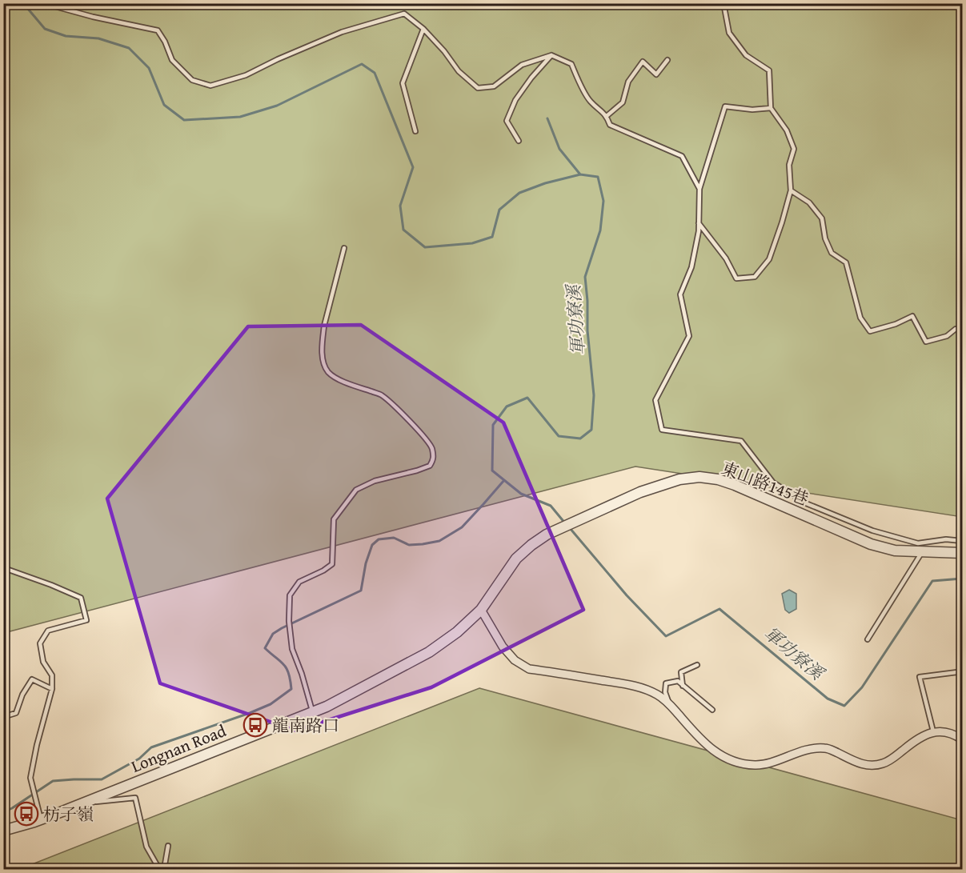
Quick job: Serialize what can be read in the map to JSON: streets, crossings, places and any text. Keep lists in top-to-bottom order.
{
  "streets": {
    "street": ["東山路145巷", "Longnan Road"]
  },
  "crossings": [
    ["東山路145巷", "Longnan Road"]
  ],
  "water": ["軍功寮溪"],
  "places": {
    "bus stop": ["龍南路口", "枋子嶺"]
  }
}
